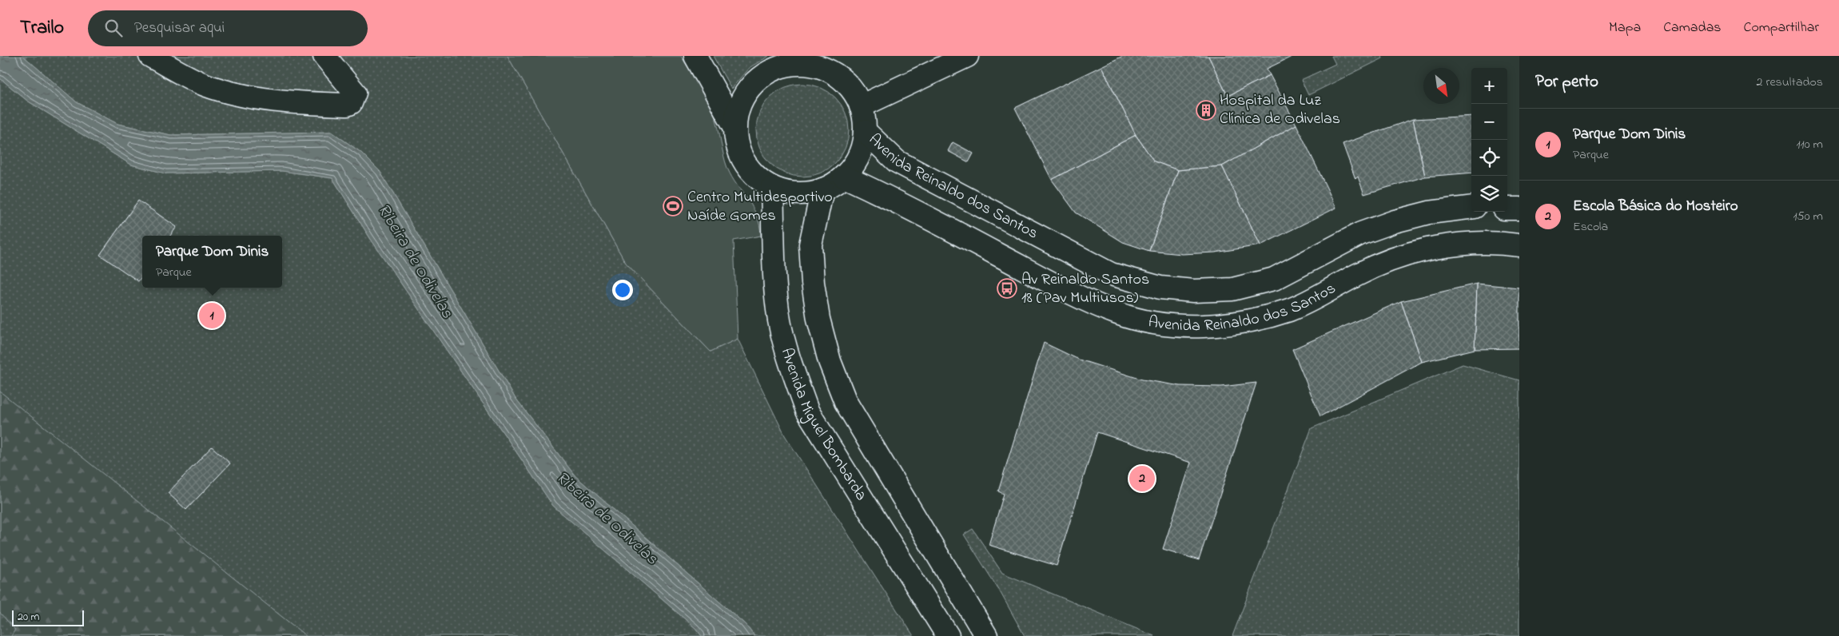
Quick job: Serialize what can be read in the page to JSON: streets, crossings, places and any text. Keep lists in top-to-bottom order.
{
  "streets": {
    "main road": ["Avenida Reinaldo dos Santos", "Avenida Miguel Bombarda"]
  },
  "crossings": [
    ["Avenida Reinaldo dos Santos", "Avenida Miguel Bombarda"]
  ],
  "water": ["Ribeira de Odivelas"],
  "places": {
    "building": ["Hospital da Luz Clínica de Odivelas"],
    "sports": ["Centro Multidesportivo Naíde Gomes"],
    "bus stop": ["Av Reinaldo Santos 18 (Pav Multiusos)"]
  },
  "scale_bar": "20 m",
  "north": "bottom right",
  "page": {
    "header": "Trailo",
    "search": "Pesquisar aqui",
    "nav": ["Mapa", "Camadas", "Compartilhar"],
    "heading": ["Por perto", "2 resultados"],
    "map_buttons": ["+", "−"],
    "list": [
      {
        "mark": "1",
        "name": "Parque Dom Dinis",
        "note": "Parque",
        "value": "110 m"
      },
      {
        "mark": "2",
        "name": "Escola Básica do Mosteiro",
        "note": "Escola",
        "value": "150 m"
      }
    ],
    "popup": ["Parque Dom Dinis", "Parque"],
    "pins": ["1", "2"],
    "scale": "20 m"
  }
}
